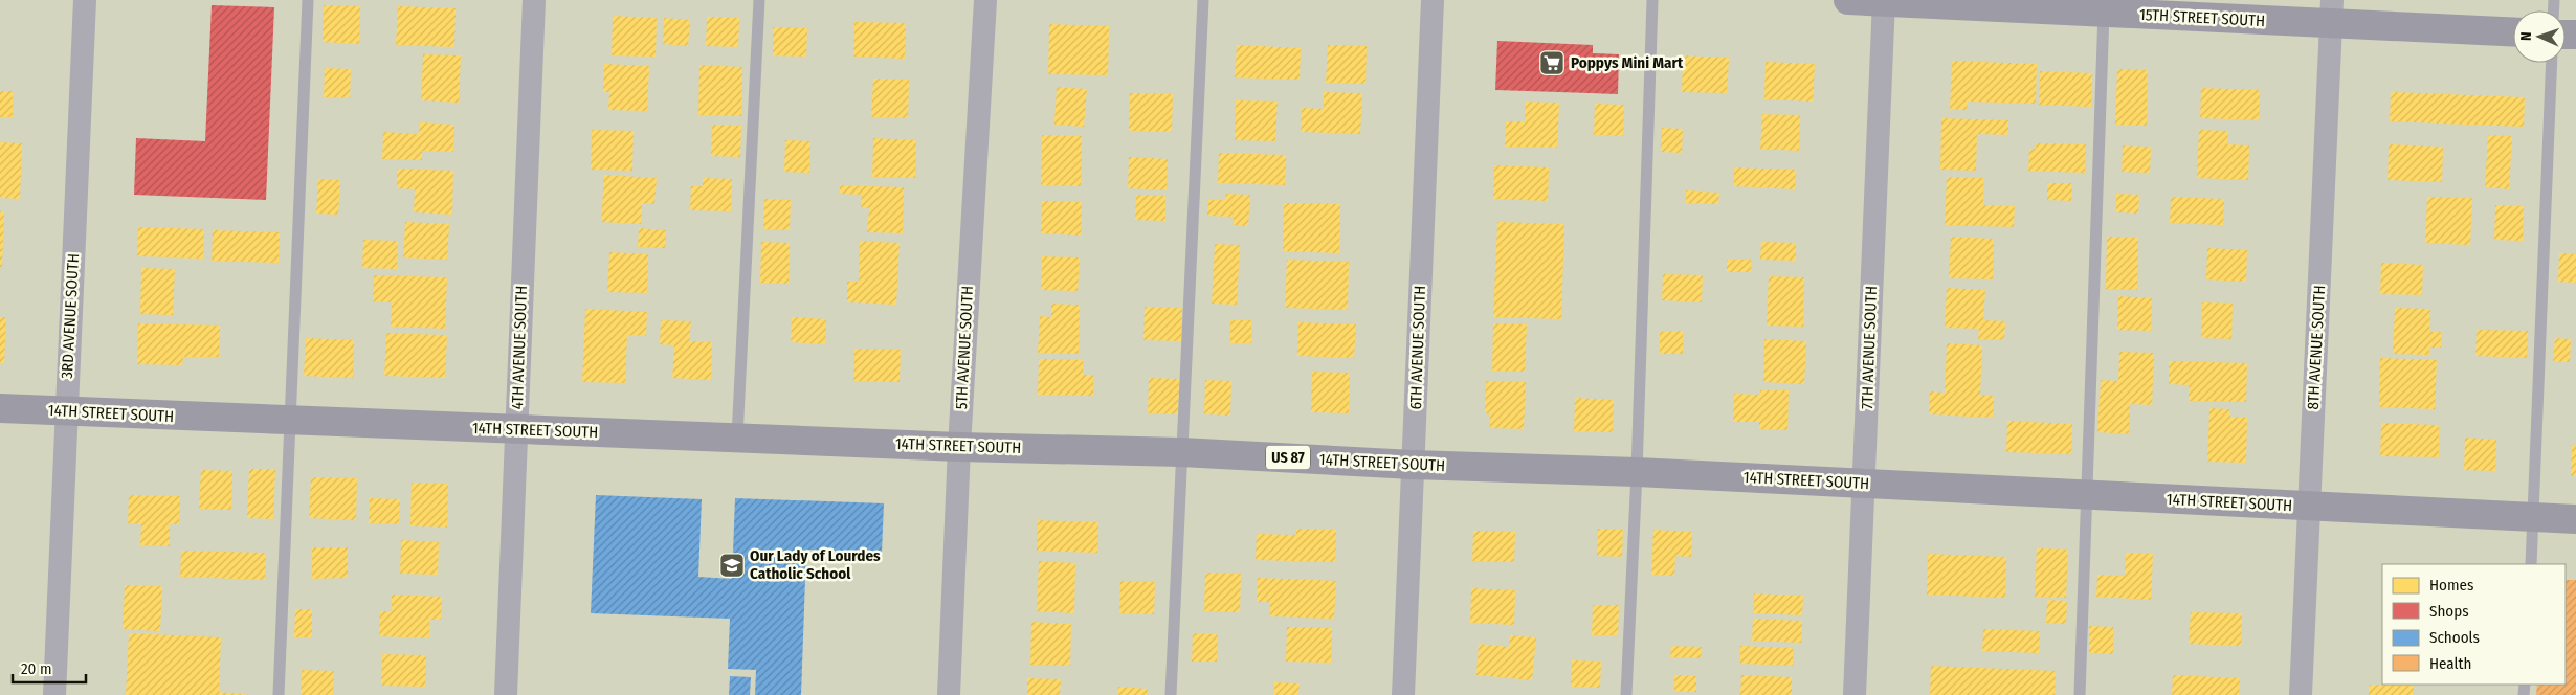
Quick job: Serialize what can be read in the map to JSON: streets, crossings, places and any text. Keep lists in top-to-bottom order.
{
  "streets": {
    "main road": ["15TH STREET SOUTH", "14TH STREET SOUTH", "US 87"],
    "street": [
      "3RD AVENUE SOUTH",
      "4TH AVENUE SOUTH",
      "5TH AVENUE SOUTH",
      "6TH AVENUE SOUTH",
      "7TH AVENUE SOUTH",
      "8TH AVENUE SOUTH"
    ]
  },
  "crossings": [
    ["15TH STREET SOUTH", "7TH AVENUE SOUTH"],
    ["15TH STREET SOUTH", "8TH AVENUE SOUTH"],
    ["3RD AVENUE SOUTH", "14TH STREET SOUTH"],
    ["4TH AVENUE SOUTH", "14TH STREET SOUTH"],
    ["5TH AVENUE SOUTH", "14TH STREET SOUTH"],
    ["6TH AVENUE SOUTH", "14TH STREET SOUTH"],
    ["7TH AVENUE SOUTH", "14TH STREET SOUTH"],
    ["8TH AVENUE SOUTH", "14TH STREET SOUTH"]
  ],
  "places": {
    "supermarket": ["Poppys Mini Mart"],
    "school or university": ["Our Lady of Lourdes Catholic School"]
  },
  "legend": [
    "Homes",
    "Shops",
    "Schools",
    "Health"
  ],
  "scale_bar": "20 m",
  "north": "left"
}
